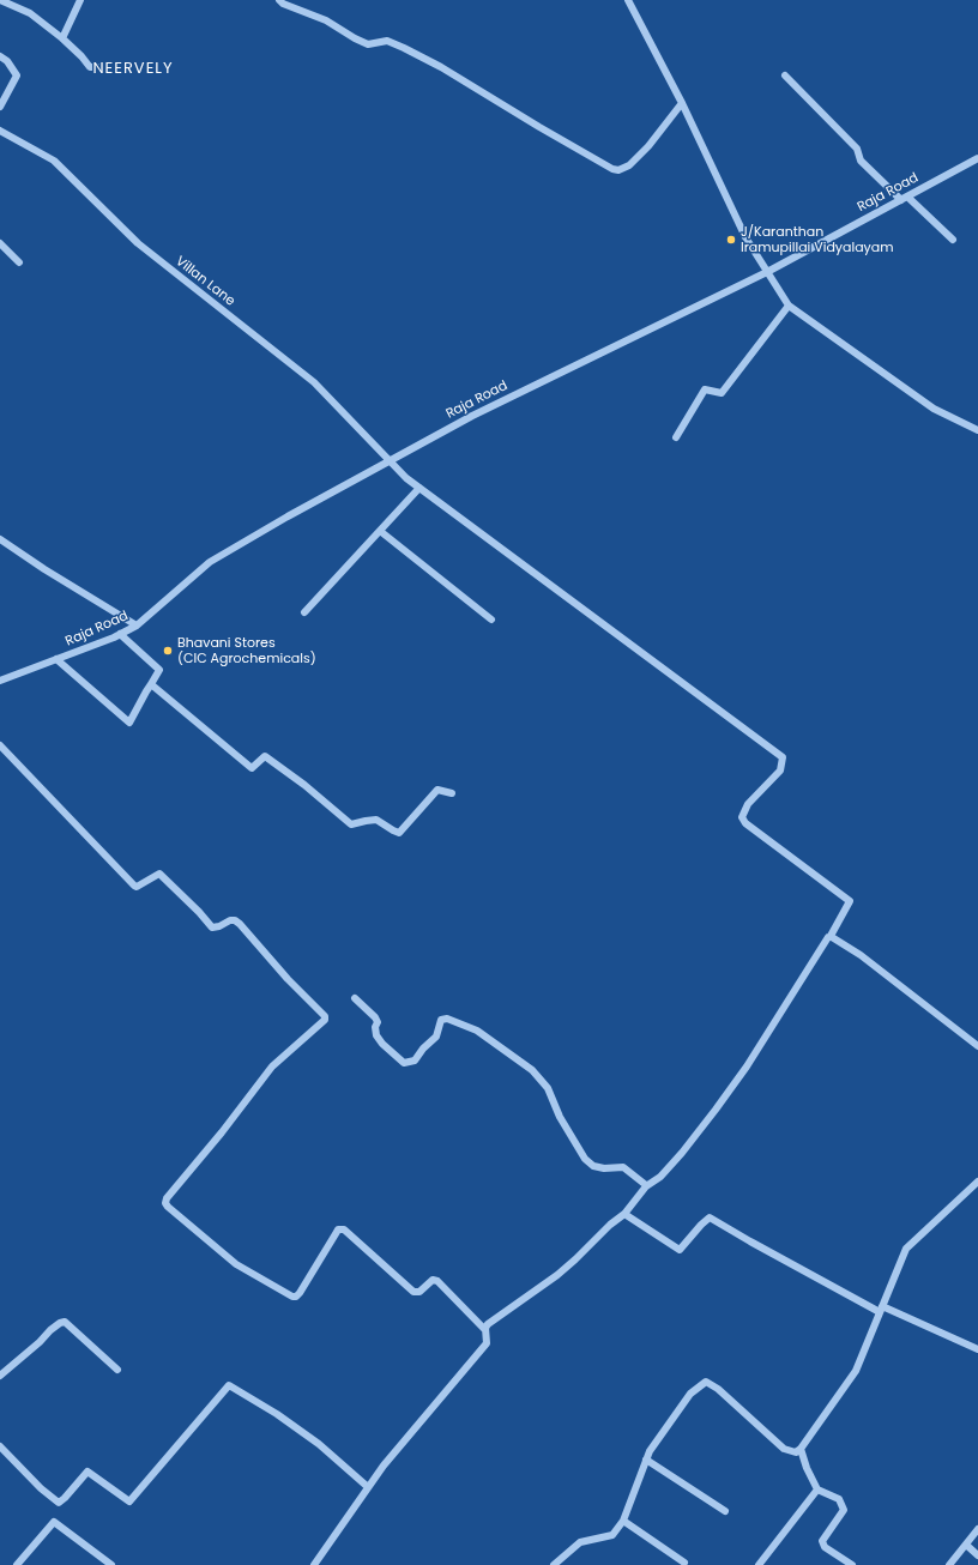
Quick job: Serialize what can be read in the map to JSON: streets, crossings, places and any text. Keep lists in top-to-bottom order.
{
  "streets": {
    "street": ["Raja Road", "Villan Lane"]
  },
  "crossings": [
    ["Raja Road", "Villan Lane"]
  ],
  "districts": ["NEERVELY"],
  "places": ["J/Karanthan Iramupillai Vidyalayam", "Bhavani Stores (CIC Agrochemicals)"]
}
